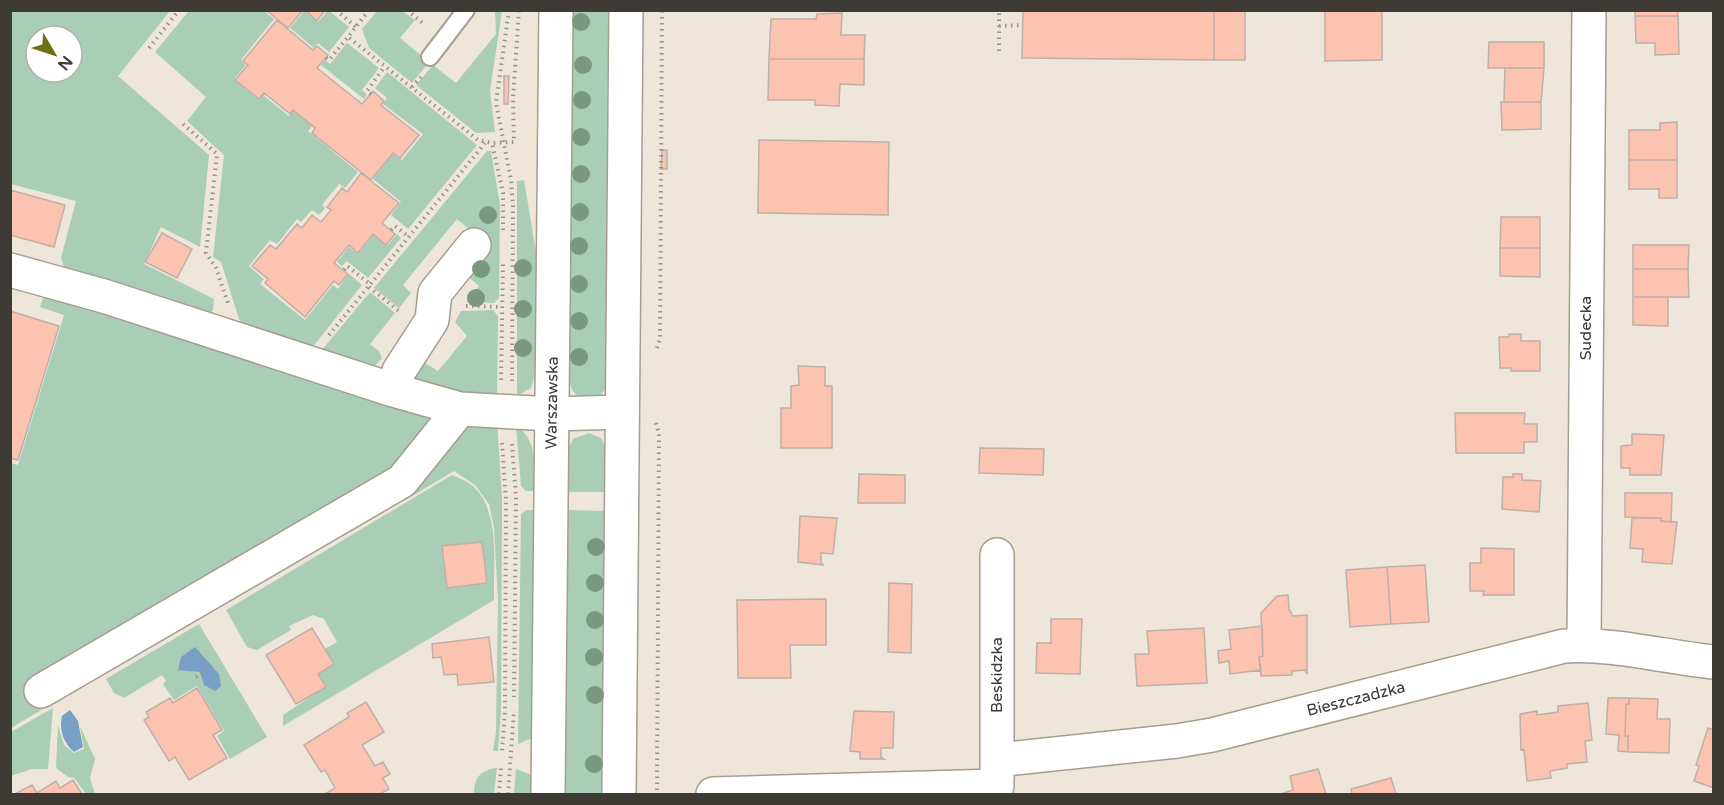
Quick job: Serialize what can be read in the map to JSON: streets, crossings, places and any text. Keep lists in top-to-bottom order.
{
  "streets": {
    "street": [
      "Sudecka",
      "Warszawska",
      "Beskidzka",
      "Bieszczadzka"
    ]
  },
  "crossings": [
    ["Sudecka", "Bieszczadzka"],
    ["Beskidzka", "Bieszczadzka"]
  ],
  "north": "bottom right"
}
